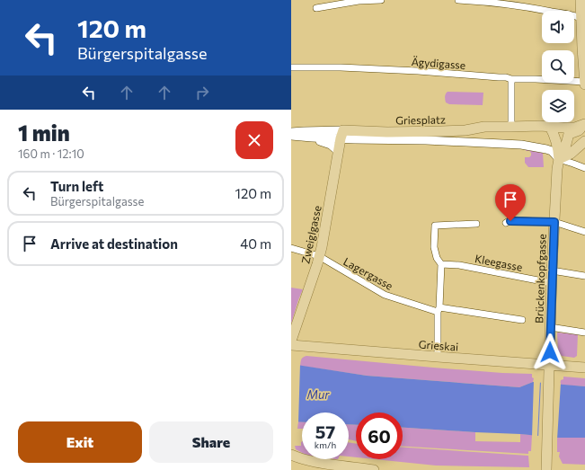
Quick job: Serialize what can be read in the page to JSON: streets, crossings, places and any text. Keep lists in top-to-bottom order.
{
  "streets": {
    "main road": [
      "Griesplatz",
      "Zweiglgasse",
      "Brückenkopfgasse",
      "Grieskai"
    ],
    "street": ["Ägydigasse", "Kleegasse", "Lagergasse"]
  },
  "crossings": [
    ["Griesplatz", "Zweiglgasse"],
    ["Griesplatz", "Brückenkopfgasse"],
    ["Zweiglgasse", "Lagergasse"],
    ["Kleegasse", "Brückenkopfgasse"],
    ["Brückenkopfgasse", "Grieskai"]
  ],
  "water": ["Mur"],
  "page": {
    "turn": ["120 m", "Bürgerspitalgasse"],
    "heading": ["1 min", "160 m · 12:10"],
    "list": [
      {
        "name": "Turn left",
        "note": "Bürgerspitalgasse",
        "value": "120 m"
      },
      {
        "name": "Arrive at destination",
        "value": "40 m"
      }
    ],
    "speed": "57 km/h",
    "limit": "60",
    "buttons": ["Exit", "Share"]
  }
}
